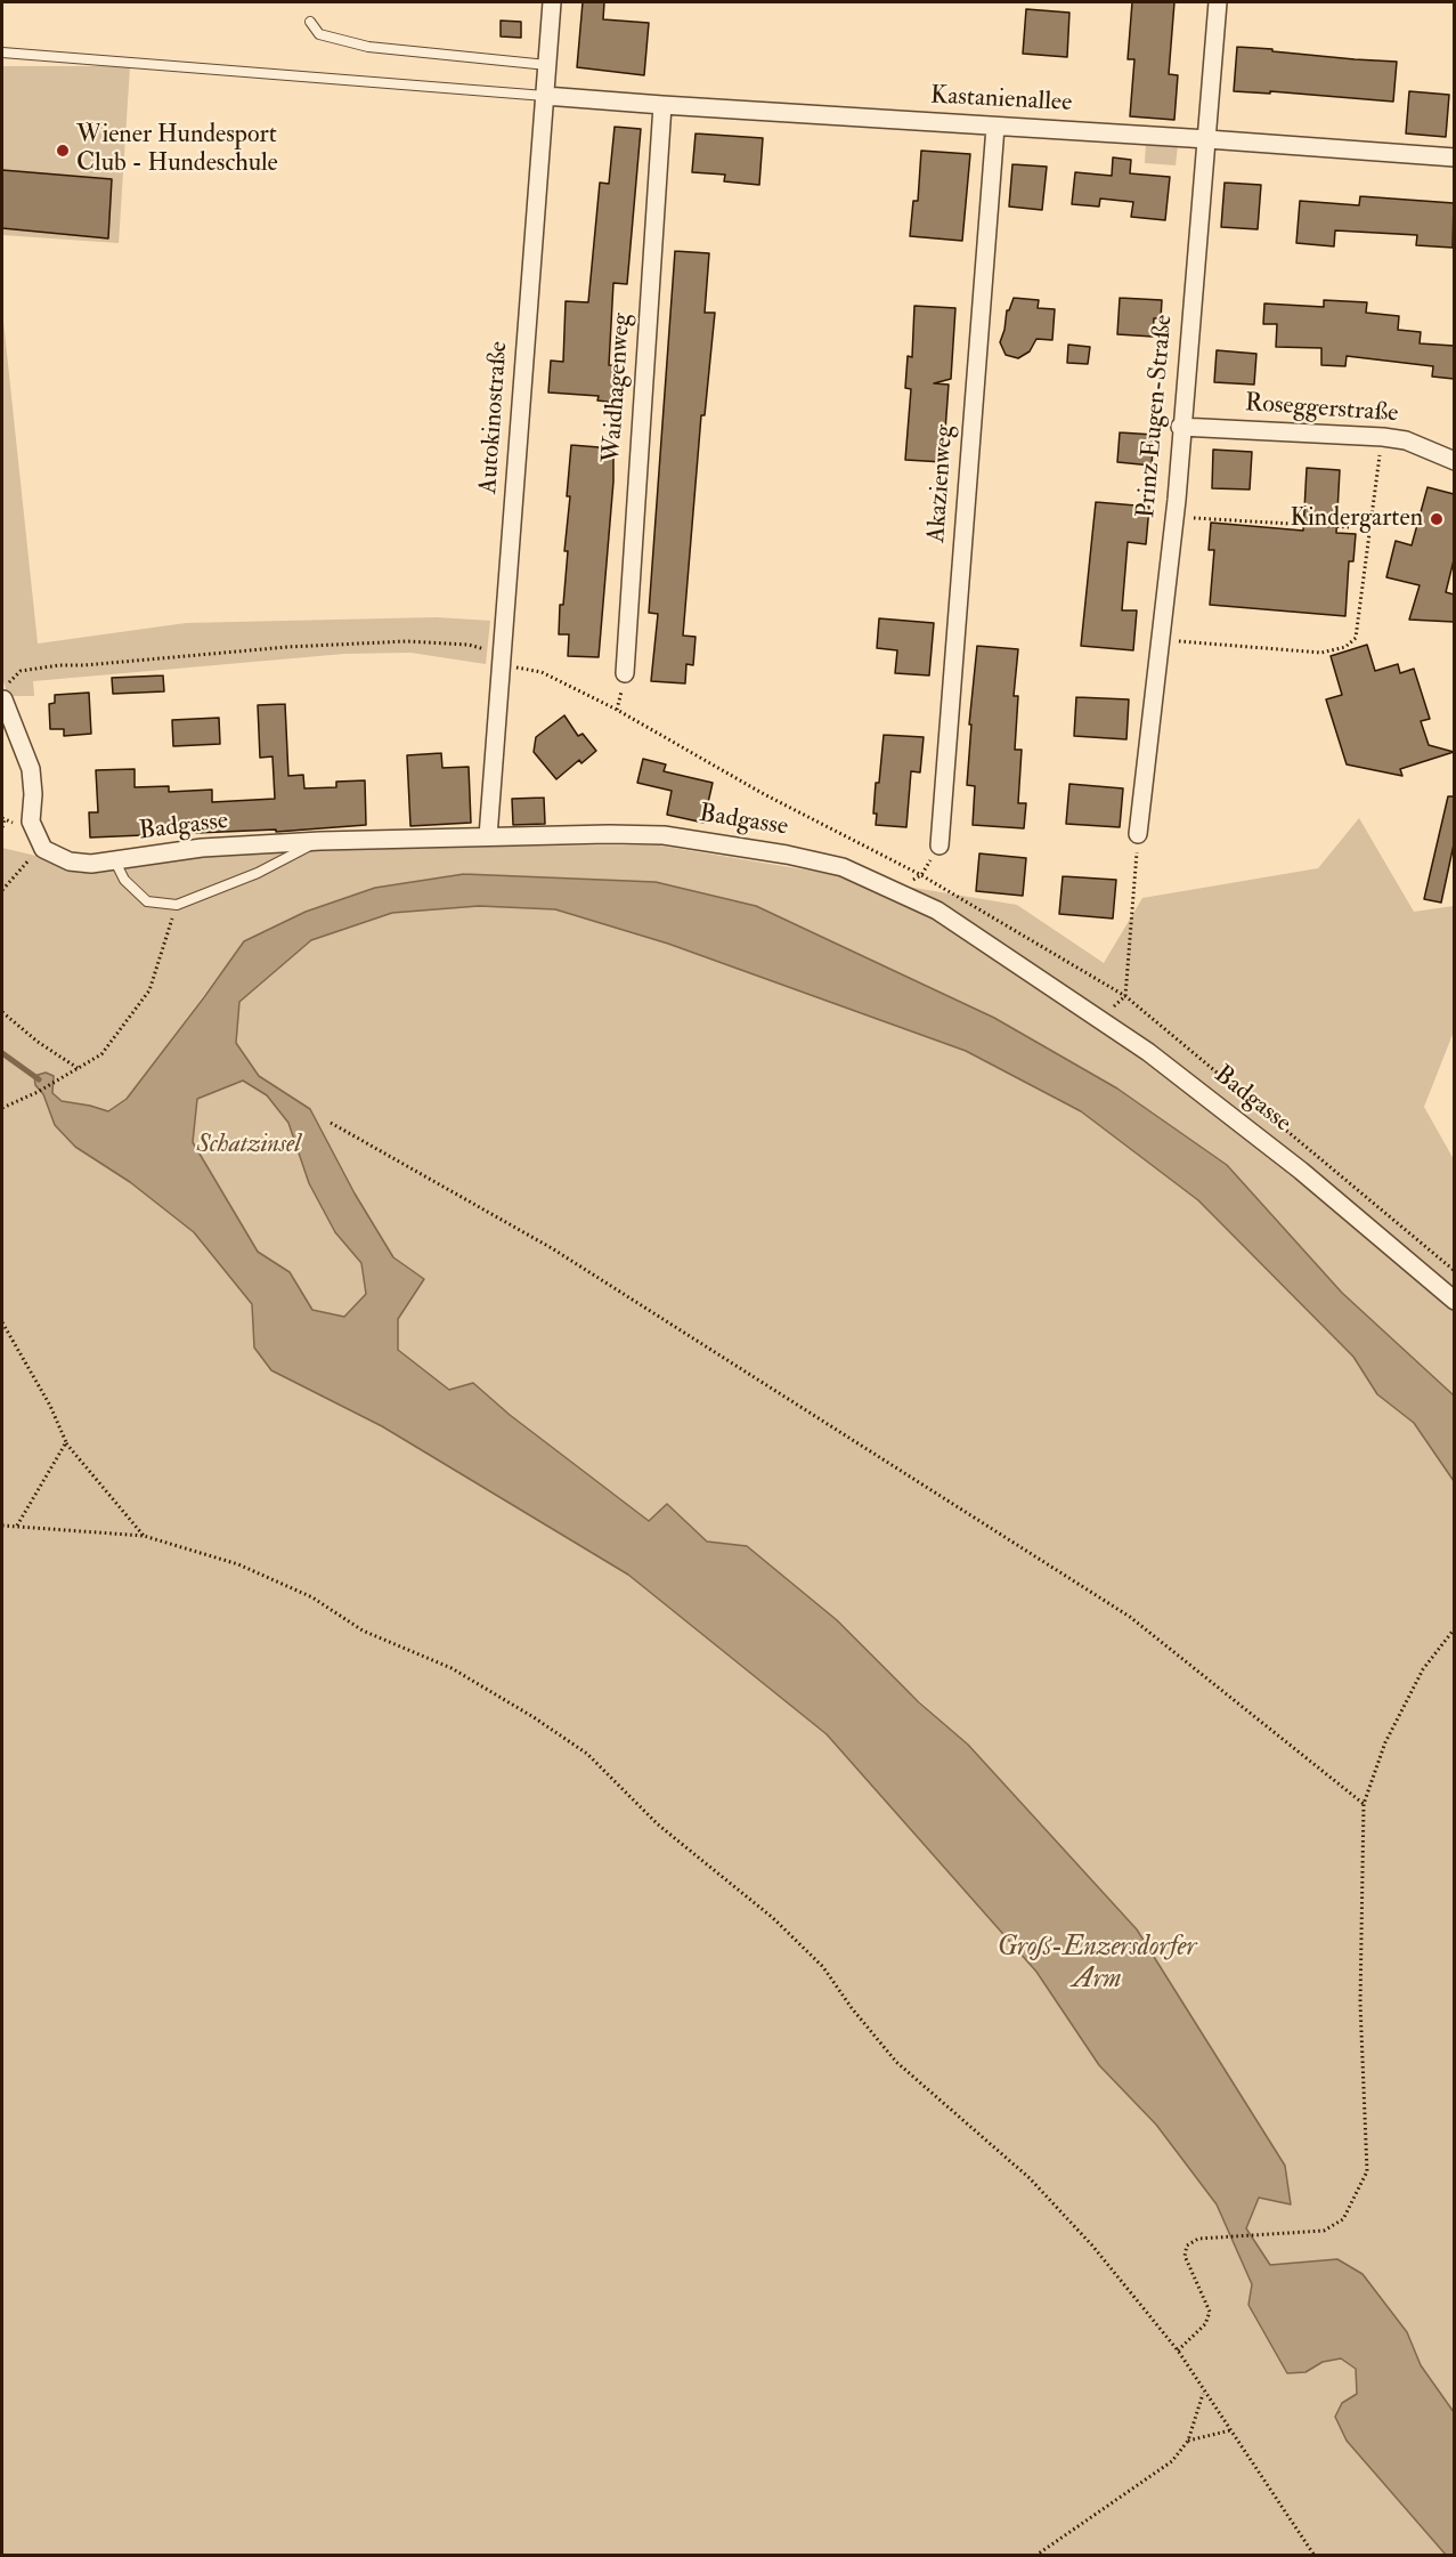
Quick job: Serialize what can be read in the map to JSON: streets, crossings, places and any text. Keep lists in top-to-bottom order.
{
  "streets": {
    "street": [
      "Kastanienallee",
      "Waidhagenweg",
      "Roseggerstraße",
      "Prinz Eugen-Straße",
      "Autokinostraße",
      "Akazienweg",
      "Badgasse"
    ]
  },
  "crossings": [
    ["Kastanienallee", "Waidhagenweg"],
    ["Kastanienallee", "Prinz Eugen-Straße"],
    ["Kastanienallee", "Autokinostraße"],
    ["Kastanienallee", "Akazienweg"],
    ["Roseggerstraße", "Prinz Eugen-Straße"],
    ["Autokinostraße", "Badgasse"]
  ],
  "water": ["Groß-Enzersdorfer Arm"],
  "parks": ["Schatzinsel"],
  "places": ["Wiener Hundesport Club - Hundeschule", "Kindergarten"]
}
